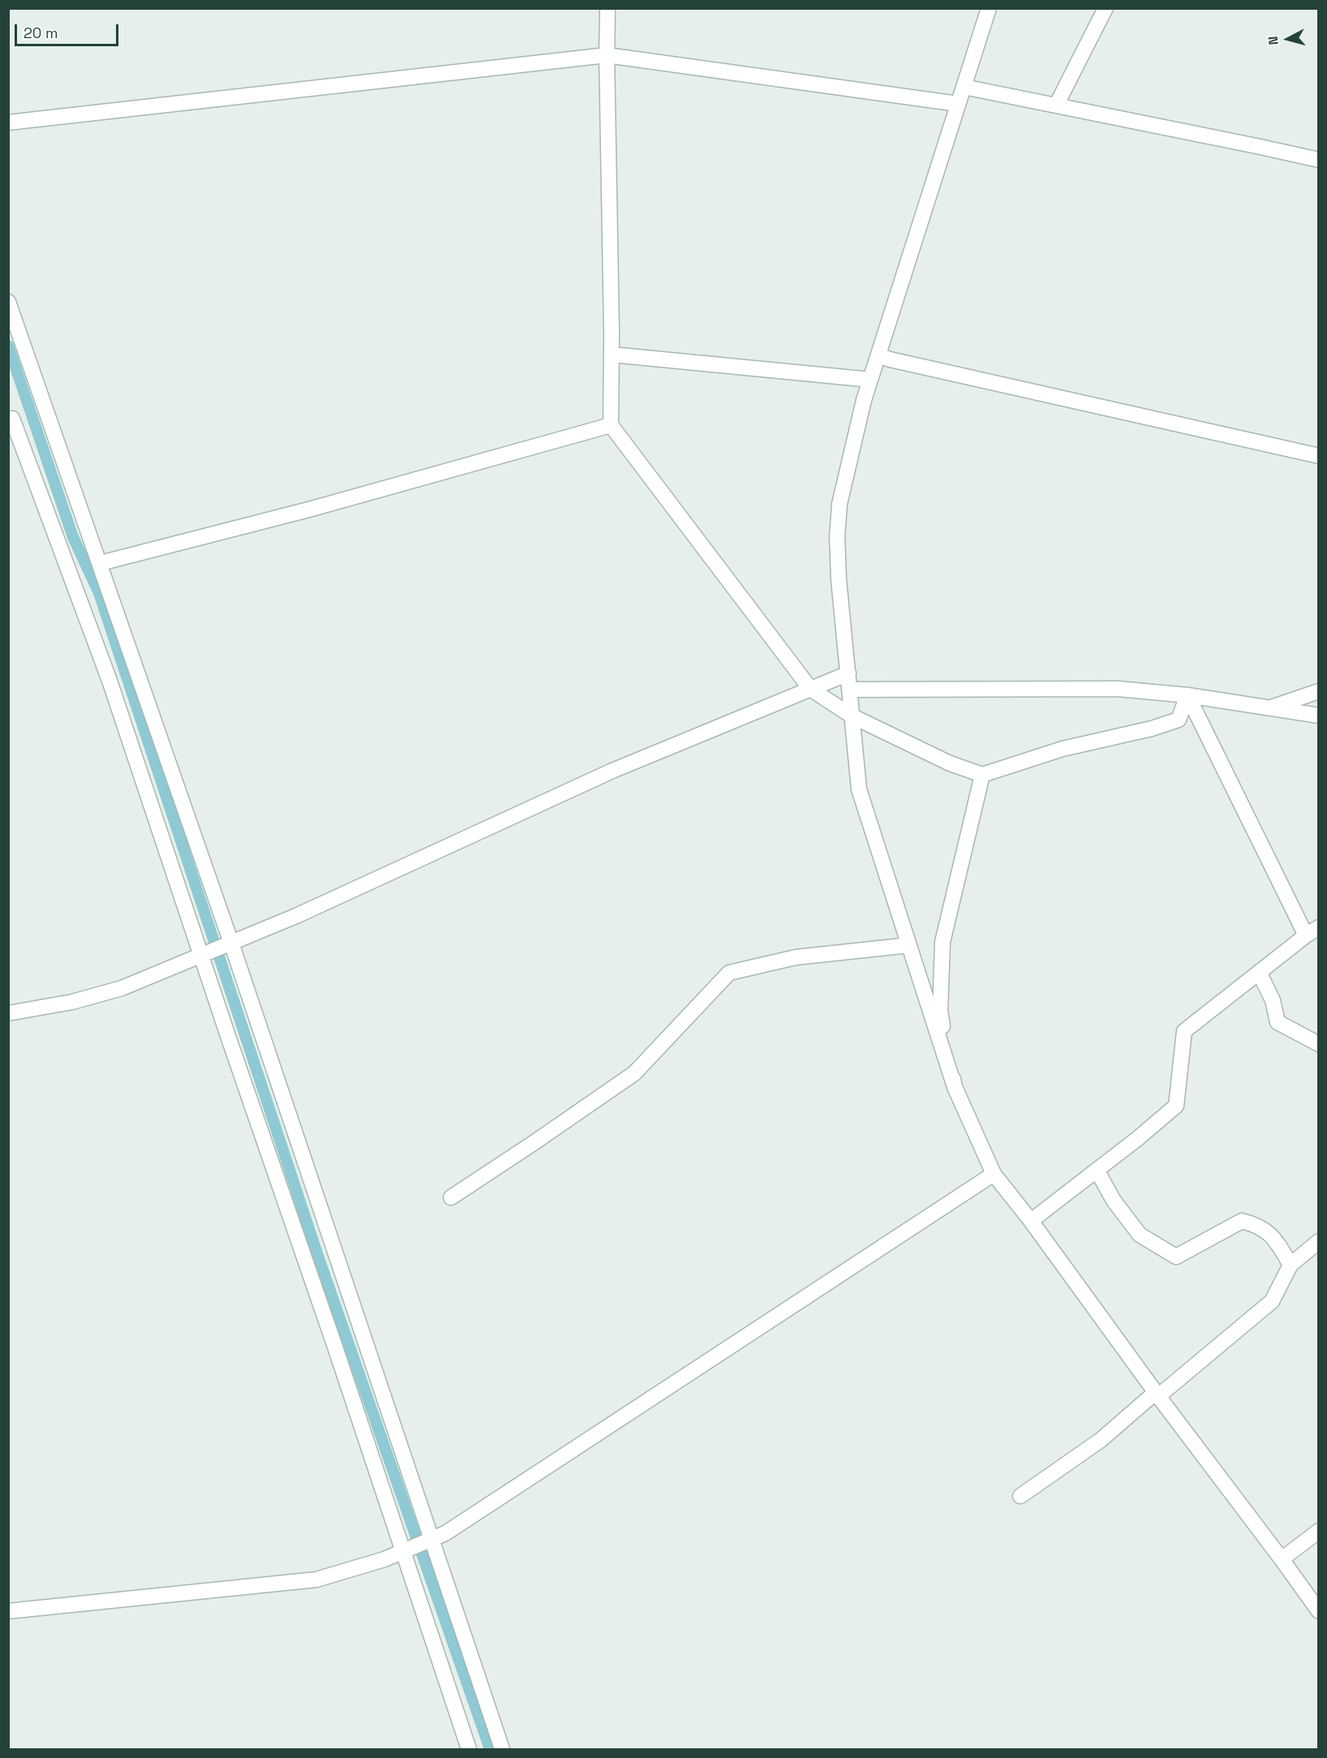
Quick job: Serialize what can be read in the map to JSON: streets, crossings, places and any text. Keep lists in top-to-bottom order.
{
  "scale_bar": "20 m",
  "north": "left"
}
